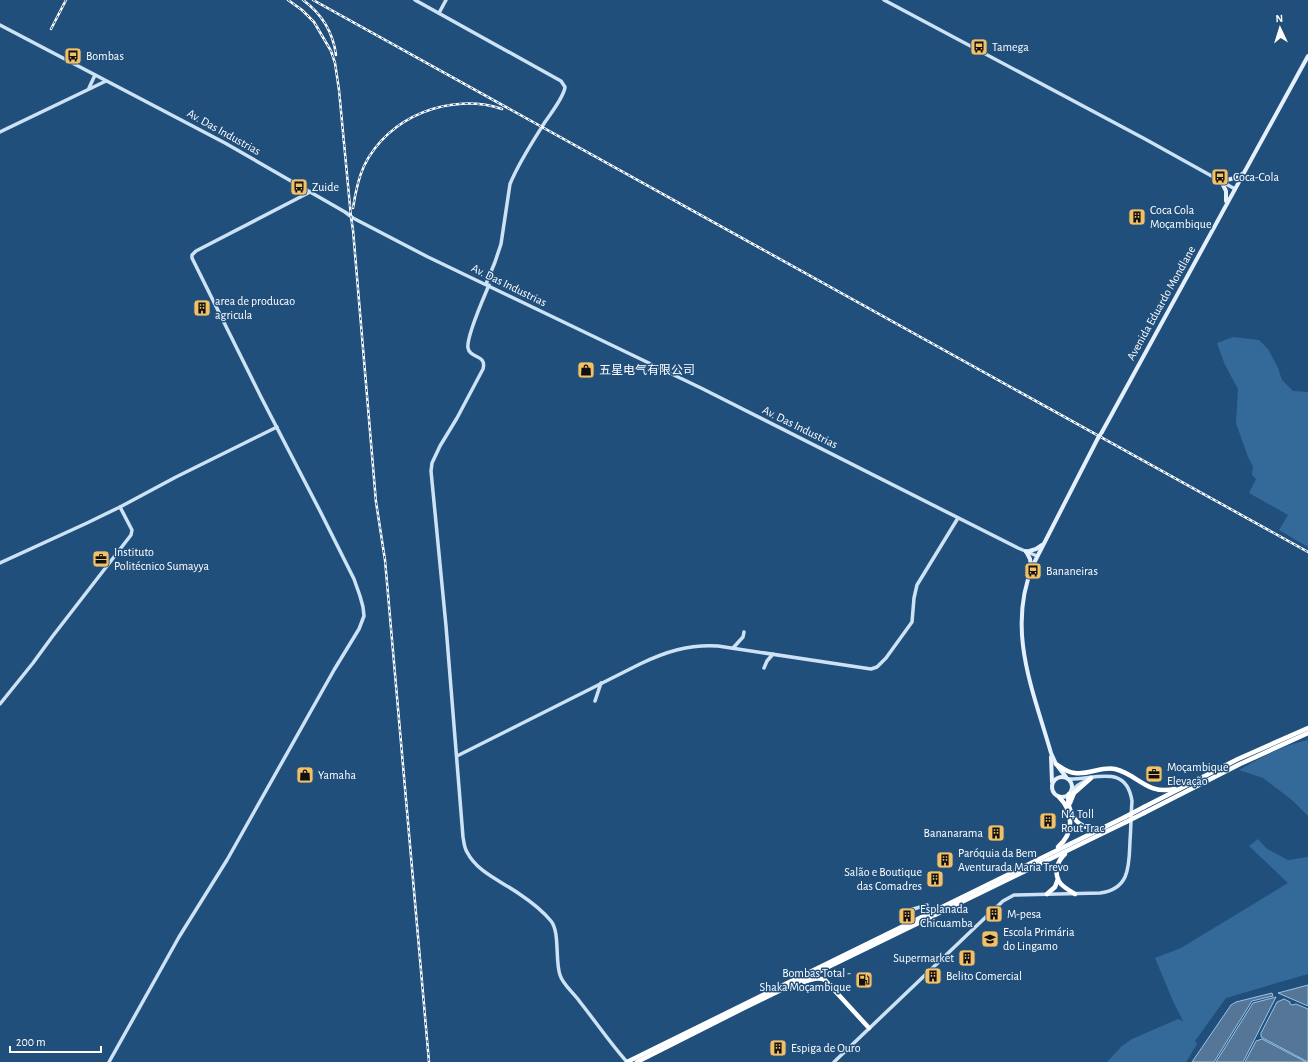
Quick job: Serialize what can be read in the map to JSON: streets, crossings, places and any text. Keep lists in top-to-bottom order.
{
  "streets": {
    "main road": ["Avenida Eduardo Mondlane"],
    "street": ["Av. Das Industrias"]
  },
  "crossings": [
    ["Av. Das Industrias", "Avenida Eduardo Mondlane"]
  ],
  "places": {
    "bus stop": [
      "Tamega",
      "Bombas",
      "Coca-Cola",
      "Zuide",
      "Bananeiras"
    ],
    "building": [
      "Coca Cola Moçambique",
      "area de producao agricula",
      "N4 Toll Rout Trac",
      "Bananarama",
      "Paróquia da Bem Aventurada Maria Trevo",
      "Salão e Boutique das Comadres",
      "M-pesa",
      "Esplanada Chicuamba",
      "Supermarket",
      "Belito Comercial",
      "Espiga de Ouro"
    ],
    "shop": ["五星电气有限公司", "Yamaha"],
    "office": ["Instituto Politécnico Sumayya", "Moçambique Elevação"],
    "school or university": ["Escola Primária do Lingamo"],
    "fuel station": ["Bombas Total - Shaka Moçambique"]
  },
  "scale_bar": "200 m",
  "north": "top"
}
